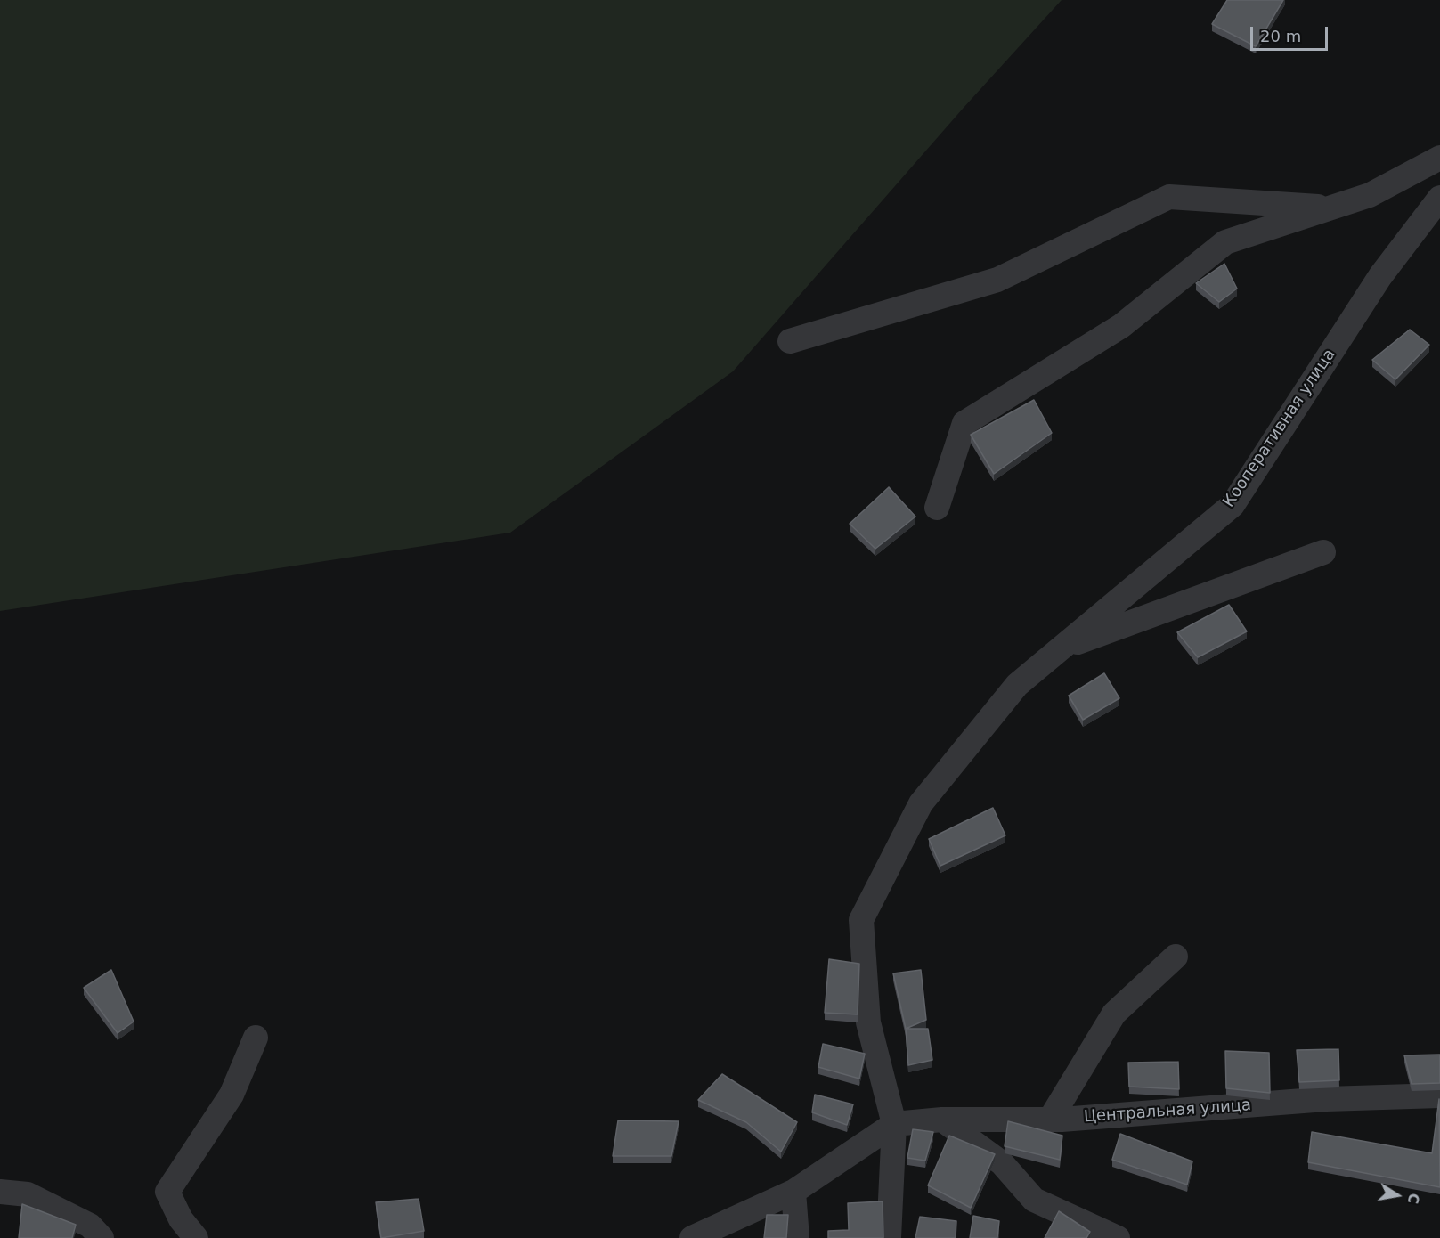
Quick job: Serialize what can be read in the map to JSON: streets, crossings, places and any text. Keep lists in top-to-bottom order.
{
  "streets": {
    "street": ["Кооперативная улица", "Центральная улица"]
  },
  "crossings": [
    ["Кооперативная улица", "Центральная улица"]
  ],
  "scale_bar": "20 m",
  "north": "right"
}
